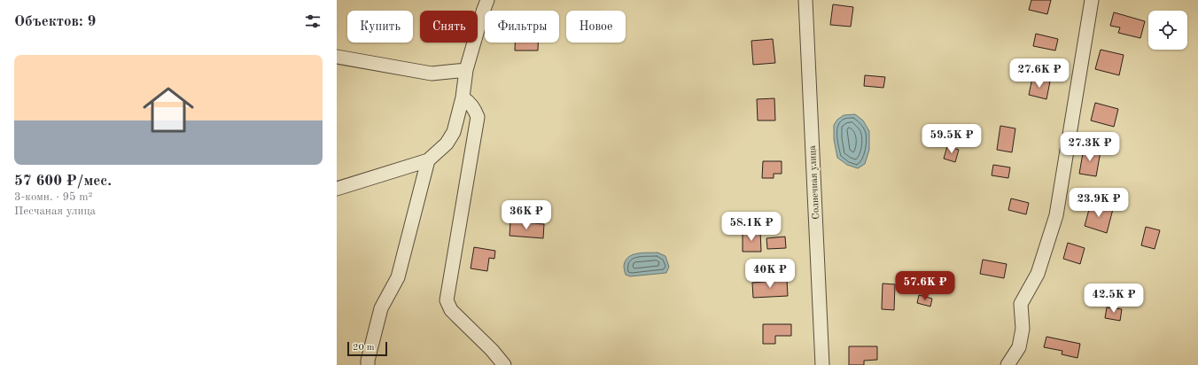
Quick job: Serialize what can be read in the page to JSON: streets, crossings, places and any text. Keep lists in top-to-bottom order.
{
  "streets": {
    "street": ["Солнечная улица"]
  },
  "scale_bar": "20 m",
  "page": {
    "heading": "Объектов: 9",
    "chip": [
      "Купить",
      "Снять",
      "Фильтры",
      "Новое"
    ],
    "list": [
      {
        "name": "57 600 ₽/мес.",
        "note": "3-комн. · 95 m² · Песчаная улица"
      }
    ],
    "price": [
      "27.6K ₽",
      "59.5K ₽",
      "27.3K ₽",
      "23.9K ₽",
      "36K ₽",
      "58.1K ₽",
      "40K ₽",
      "57.6K ₽",
      "42.5K ₽"
    ],
    "scale": "20 m"
  }
}
